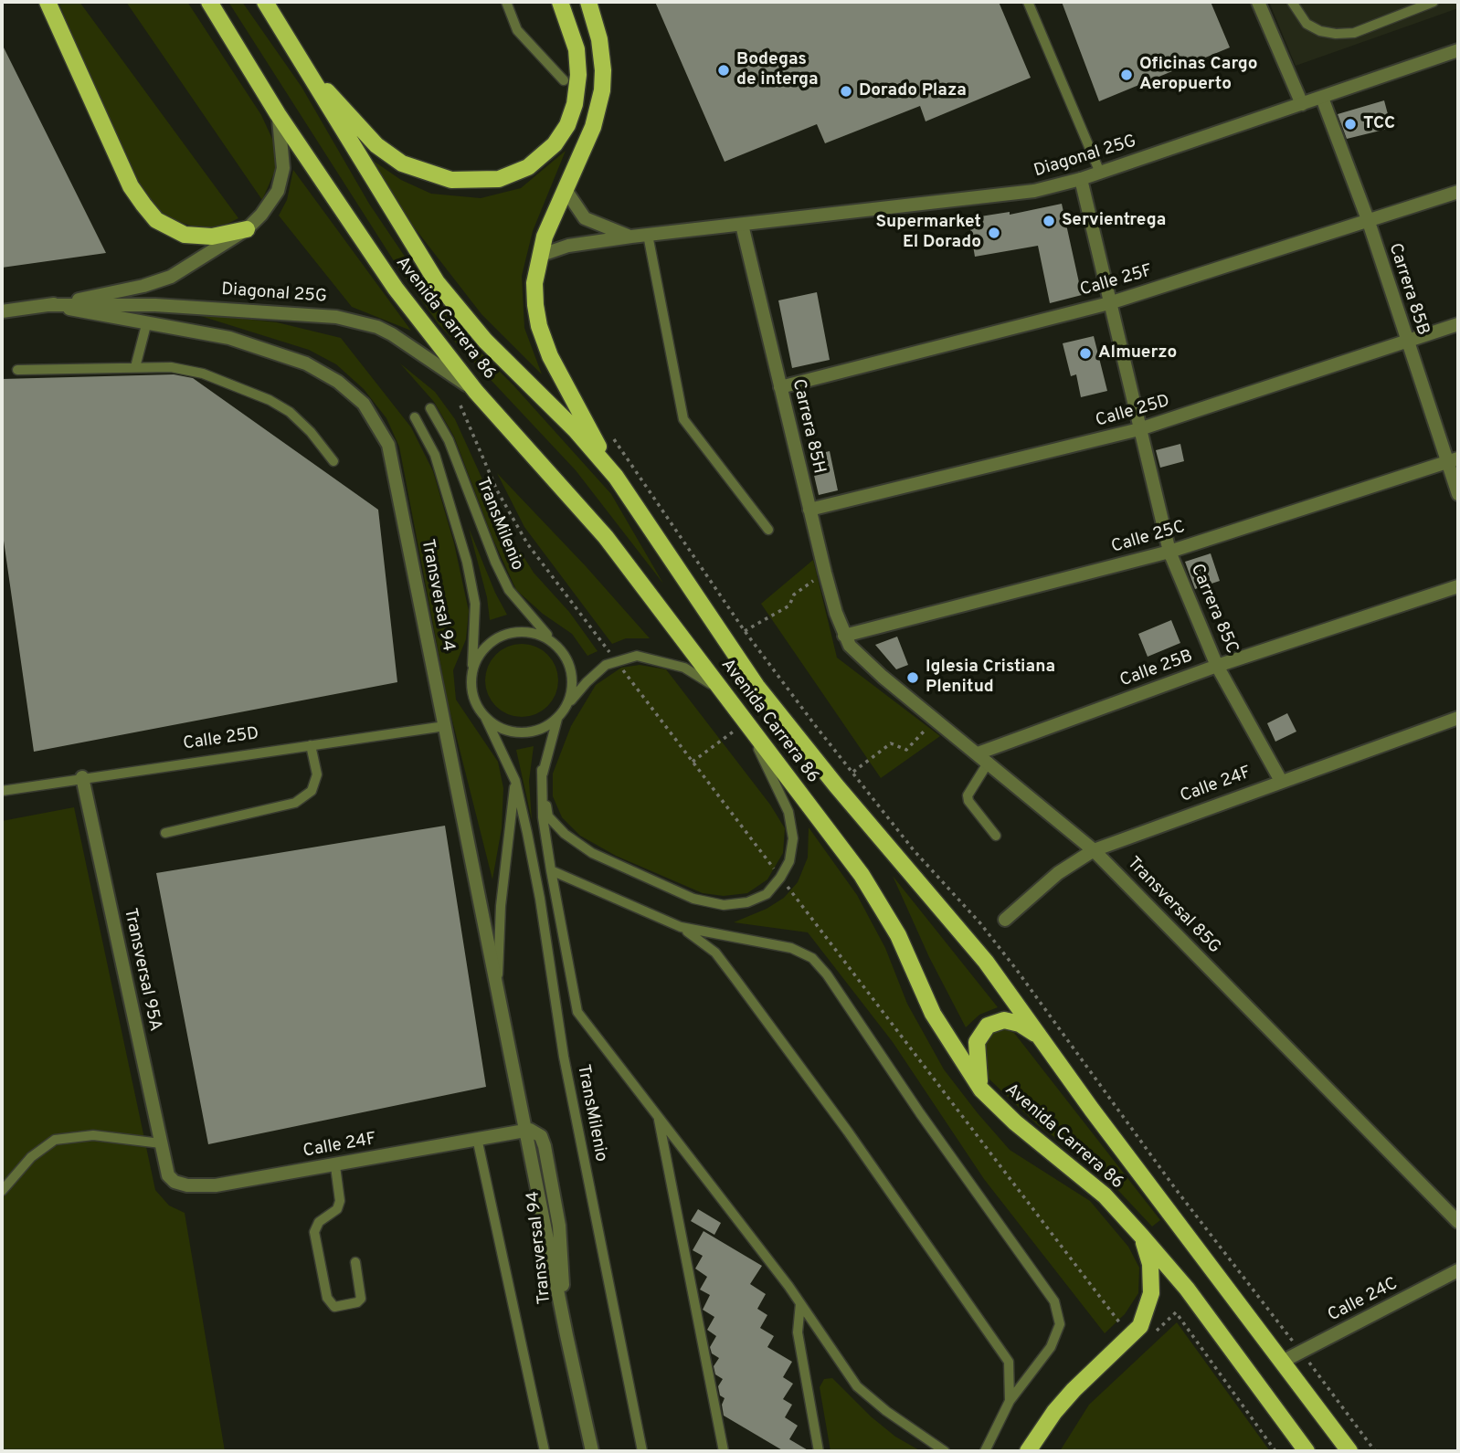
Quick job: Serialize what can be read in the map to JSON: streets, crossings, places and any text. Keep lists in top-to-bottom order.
{
  "streets": {
    "main road": ["Avenida Carrera 86"],
    "street": [
      "Diagonal 25G",
      "Calle 25F",
      "Carrera 85B",
      "Calle 25D",
      "Carrera 85H",
      "Calle 25C",
      "Transversal 94",
      "Carrera 85C",
      "Calle 25B",
      "Calle 24F",
      "Transversal 85G",
      "Transversal 95A",
      "Calle 24C"
    ],
    "lane": ["TransMilenio"]
  },
  "crossings": [
    ["Diagonal 25G", "Carrera 85B"],
    ["Diagonal 25G", "Avenida Carrera 86"],
    ["Diagonal 25G", "Carrera 85H"],
    ["Diagonal 25G", "Transversal 94"],
    ["Diagonal 25G", "Carrera 85C"],
    ["Calle 25F", "Carrera 85B"],
    ["Calle 25F", "Carrera 85H"],
    ["Calle 25F", "Carrera 85C"],
    ["Carrera 85B", "Calle 25D"],
    ["Carrera 85B", "Calle 25C"],
    ["Avenida Carrera 86", "TransMilenio"],
    ["Avenida Carrera 86", "Calle 24C"],
    ["Calle 25D", "Carrera 85H"],
    ["Calle 25D", "Transversal 94"],
    ["Calle 25D", "Carrera 85C"],
    ["Calle 25D", "Transversal 95A"],
    ["Carrera 85H", "Calle 25C"],
    ["Carrera 85H", "Transversal 85G"],
    ["Calle 25C", "Carrera 85C"],
    ["Calle 25C", "Transversal 85G"],
    ["Transversal 94", "Calle 24F"],
    ["Carrera 85C", "Calle 25B"],
    ["Carrera 85C", "Calle 24F"],
    ["Calle 25B", "Transversal 85G"],
    ["Calle 24F", "Transversal 85G"],
    ["Calle 24F", "Transversal 95A"]
  ],
  "places": [
    "Bodegas de interga",
    "Oficinas Cargo Aeropuerto",
    "Dorado Plaza",
    "TCC",
    "Servientrega",
    "Supermarket El Dorado",
    "Almuerzo",
    "Iglesia Cristiana Plenitud"
  ]
}
